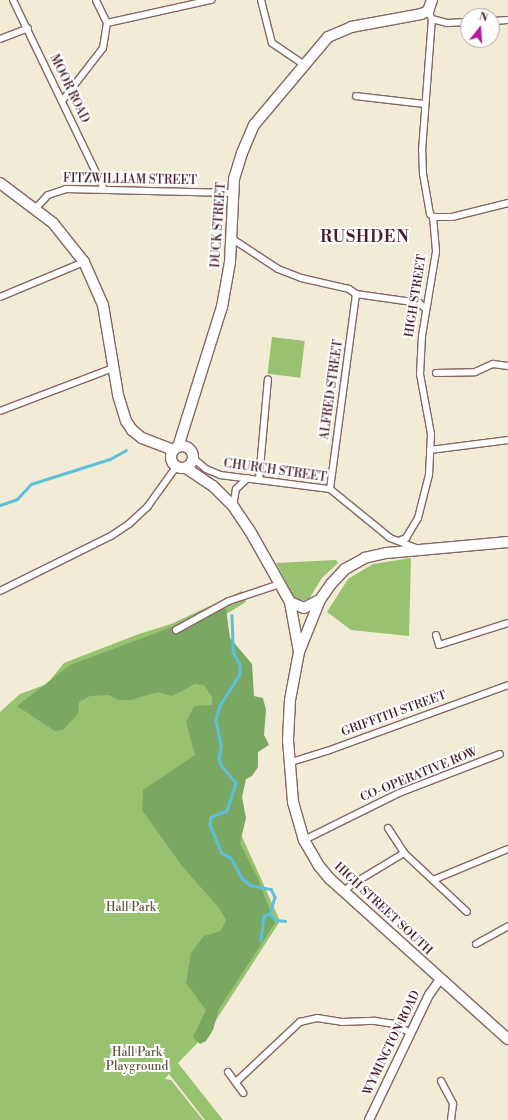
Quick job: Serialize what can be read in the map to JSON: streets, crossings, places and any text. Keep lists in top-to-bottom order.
{
  "streets": {
    "main road": ["DUCK STREET", "HIGH STREET", "HIGH STREET SOUTH"],
    "street": [
      "MOOR ROAD",
      "FITZWILLIAM STREET",
      "ALFRED STREET",
      "CHURCH STREET",
      "GRIFFITH STREET",
      "CO-OPERATIVE ROW",
      "WYMINGTON ROAD"
    ]
  },
  "crossings": [
    ["MOOR ROAD", "FITZWILLIAM STREET"],
    ["FITZWILLIAM STREET", "DUCK STREET"],
    ["DUCK STREET", "HIGH STREET"],
    ["HIGH STREET", "CHURCH STREET"],
    ["ALFRED STREET", "CHURCH STREET"],
    ["GRIFFITH STREET", "HIGH STREET SOUTH"],
    ["CO-OPERATIVE ROW", "HIGH STREET SOUTH"],
    ["HIGH STREET SOUTH", "WYMINGTON ROAD"]
  ],
  "districts": ["RUSHDEN"],
  "parks": ["Hall Park", "Hall Park Playground"],
  "north": "top"
}
